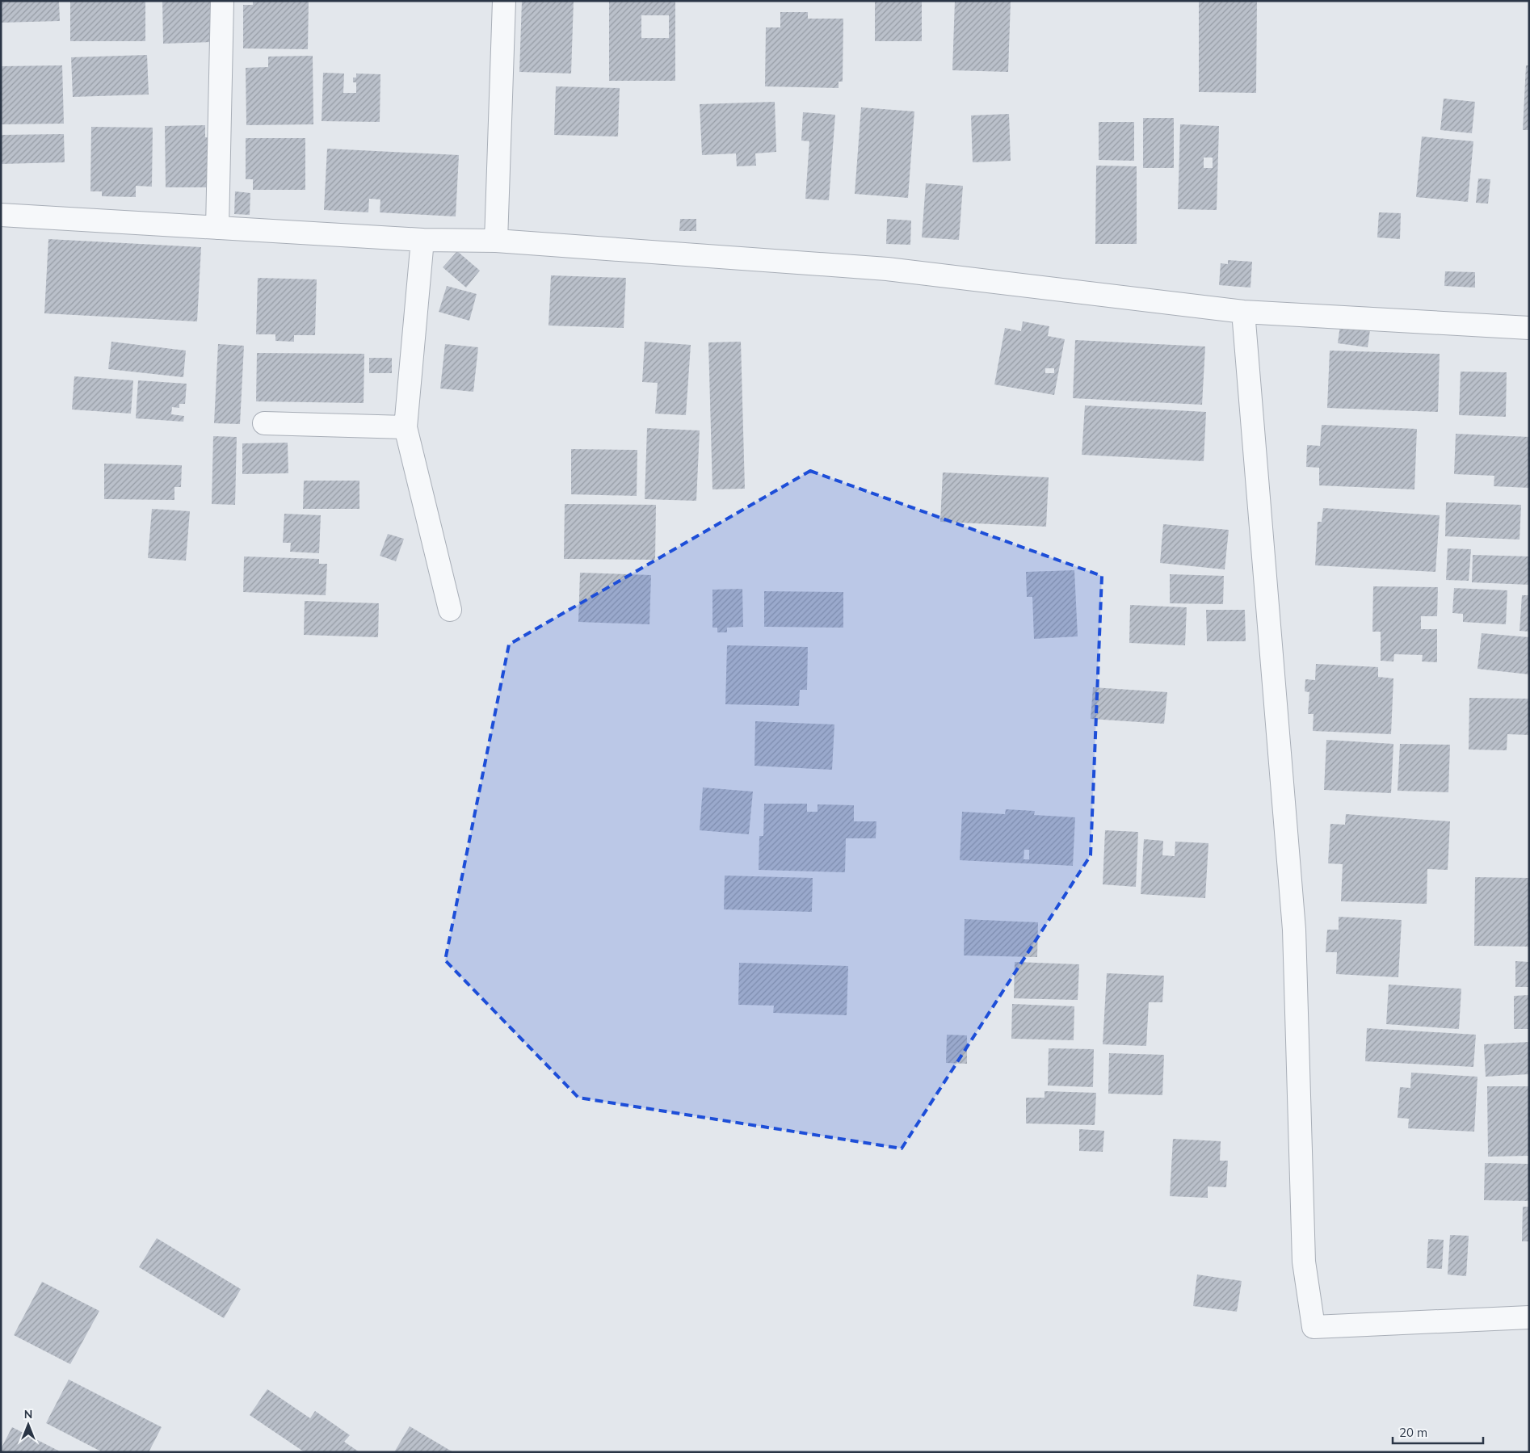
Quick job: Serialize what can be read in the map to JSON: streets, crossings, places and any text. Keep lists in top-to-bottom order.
{
  "scale_bar": "20 m",
  "north": "top"
}
